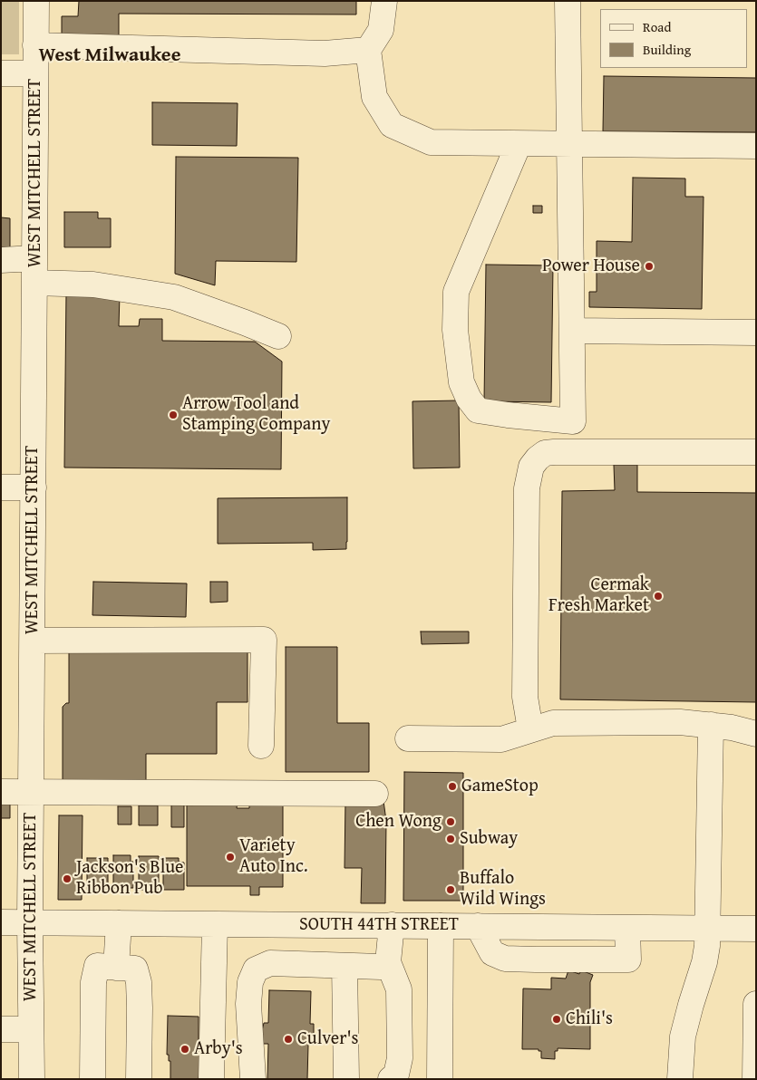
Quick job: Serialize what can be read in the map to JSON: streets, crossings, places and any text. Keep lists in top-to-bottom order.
{
  "streets": {
    "street": ["WEST MITCHELL STREET", "SOUTH 44TH STREET"]
  },
  "crossings": [
    ["WEST MITCHELL STREET", "SOUTH 44TH STREET"]
  ],
  "districts": ["West Milwaukee"],
  "places": [
    "Power House",
    "Arrow Tool and Stamping Company",
    "Cermak Fresh Market",
    "GameStop",
    "Chen Wong",
    "Subway",
    "Variety Auto Inc.",
    "Jackson's Blue Ribbon Pub",
    "Buffalo Wild Wings",
    "Chili's",
    "Culver's",
    "Arby's"
  ],
  "legend": ["Road", "Building"]
}
